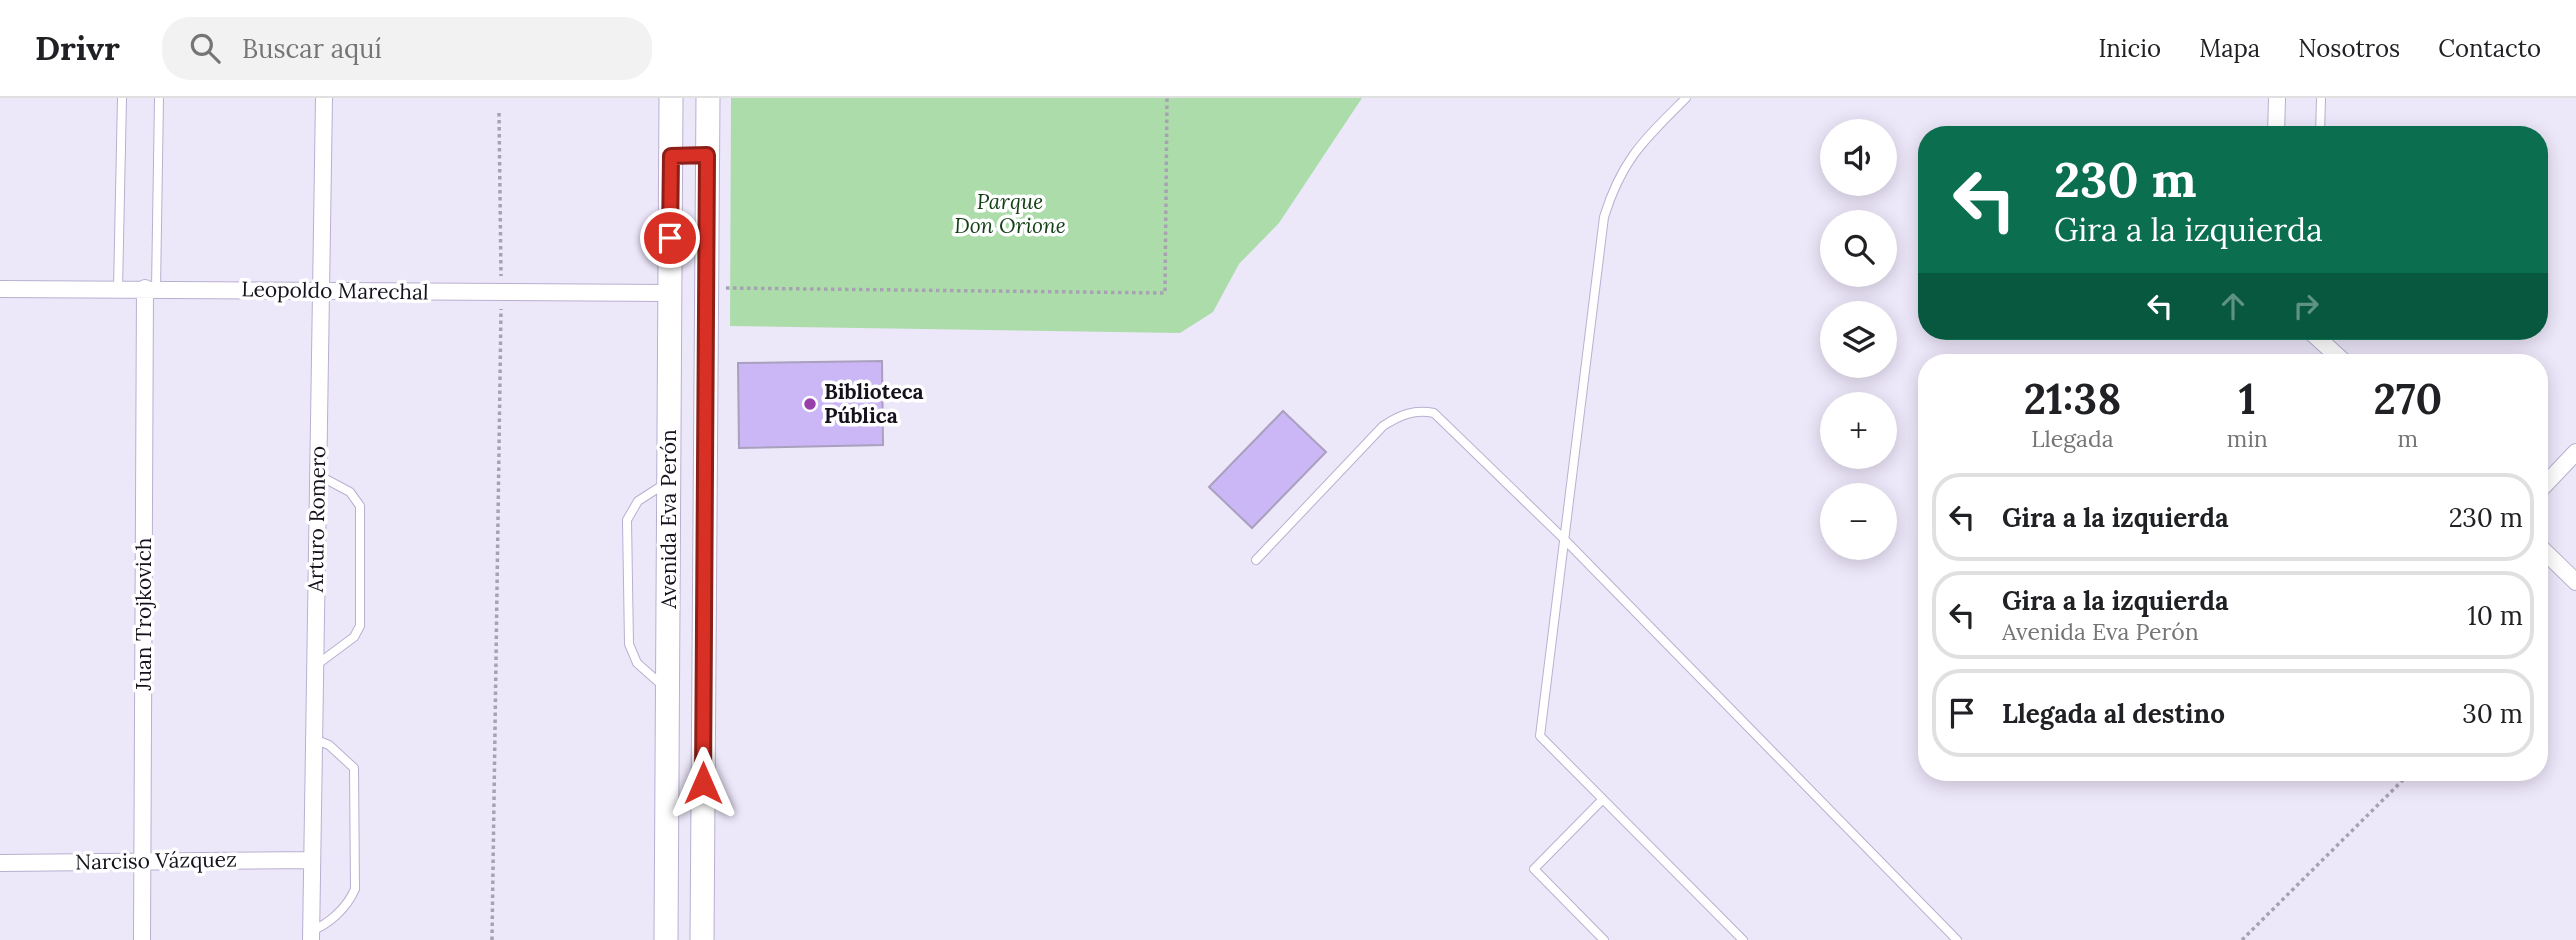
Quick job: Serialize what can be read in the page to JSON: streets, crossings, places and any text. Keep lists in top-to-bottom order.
{
  "streets": {
    "main road": ["Avenida Eva Perón"],
    "street": [
      "Leopoldo Marechal",
      "Arturo Romero",
      "Juan Trojkovich",
      "Narciso Vázquez"
    ]
  },
  "crossings": [
    ["Leopoldo Marechal", "Arturo Romero"],
    ["Leopoldo Marechal", "Avenida Eva Perón"],
    ["Leopoldo Marechal", "Juan Trojkovich"],
    ["Arturo Romero", "Narciso Vázquez"],
    ["Juan Trojkovich", "Narciso Vázquez"]
  ],
  "parks": ["Parque Don Orione"],
  "places": ["Biblioteca Pública"],
  "page": {
    "header": "Drivr",
    "search": "Buscar aquí",
    "nav": [
      "Inicio",
      "Mapa",
      "Nosotros",
      "Contacto"
    ],
    "map_buttons": ["+", "−"],
    "turn": ["230 m", "Gira a la izquierda"],
    "eta": [
      "21:38",
      "Llegada",
      "1",
      "min",
      "270",
      "m"
    ],
    "list": [
      {
        "name": "Gira a la izquierda",
        "value": "230 m"
      },
      {
        "name": "Gira a la izquierda",
        "note": "Avenida Eva Perón",
        "value": "10 m"
      },
      {
        "name": "Llegada al destino",
        "value": "30 m"
      }
    ]
  }
}
